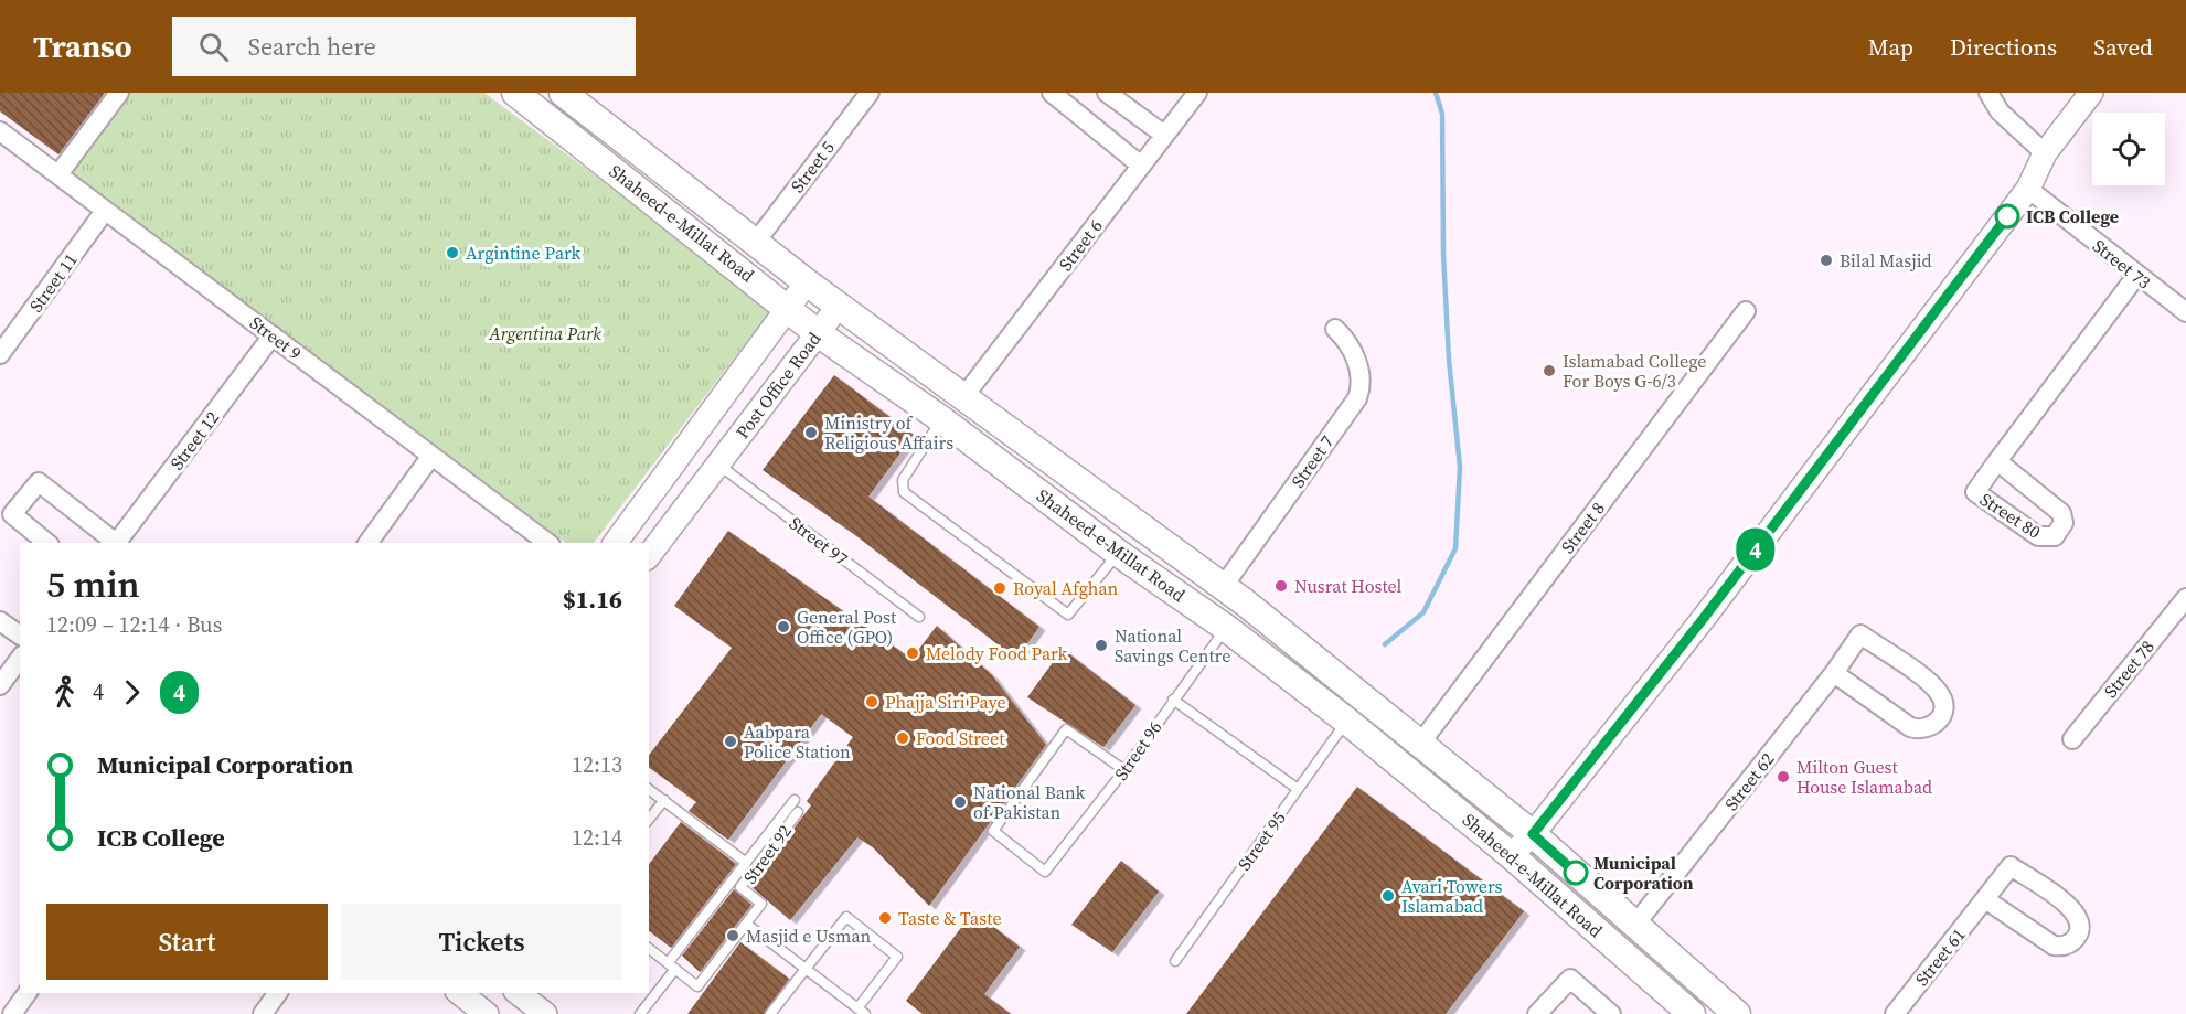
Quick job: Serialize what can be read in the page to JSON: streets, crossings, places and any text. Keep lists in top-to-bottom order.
{
  "streets": {
    "main road": ["Shaheed-e-Millat Road"],
    "street": [
      "Street 5",
      "Street 6",
      "Street 73",
      "Street 11",
      "Street 9",
      "Post Office Road",
      "Street 12",
      "Street 7",
      "Street 80",
      "Street 8",
      "Street 78",
      "Street 62",
      "Street 61"
    ],
    "lane": [
      "Street 97",
      "Street 96",
      "Street 95",
      "Street 92"
    ]
  },
  "crossings": [
    ["Street 5", "Shaheed-e-Millat Road"],
    ["Shaheed-e-Millat Road", "Street 6"],
    ["Shaheed-e-Millat Road", "Post Office Road"],
    ["Shaheed-e-Millat Road", "Street 7"],
    ["Shaheed-e-Millat Road", "Street 8"],
    ["Shaheed-e-Millat Road", "Street 96"],
    ["Shaheed-e-Millat Road", "Street 62"],
    ["Shaheed-e-Millat Road", "Street 95"],
    ["Street 73", "Street 80"],
    ["Street 11", "Street 9"],
    ["Street 9", "Street 12"],
    ["Post Office Road", "Street 97"]
  ],
  "parks": ["Argentina Park"],
  "places": [
    "ICB College",
    "Argintine Park",
    "Bilal Masjid",
    "Islamabad College For Boys G-6/3",
    "Ministry of Religious Affairs",
    "Nusrat Hostel",
    "Royal Afghan",
    "General Post Office (GPO)",
    "National Savings Centre",
    "Melody Food Park",
    "Phajja Siri Paye",
    "Food Street",
    "Aabpara Police Station",
    "Milton Guest House Islamabad",
    "National Bank of Pakistan",
    "Municipal Corporation",
    "Avari Towers Islamabad",
    "Taste & Taste",
    "Masjid e Usman"
  ],
  "lines": ["bus line 4"],
  "page": {
    "header": "Transo",
    "search": "Search here",
    "nav": ["Map", "Directions", "Saved"],
    "on_map": "4",
    "heading": ["5 min", "12:09 – 12:14 · Bus", "$1.16"],
    "legs": ["4", "4"],
    "list": [
      {
        "name": "Municipal Corporation",
        "value": "12:13"
      },
      {
        "name": "ICB College",
        "value": "12:14"
      }
    ],
    "buttons": ["Start", "Tickets"]
  }
}
